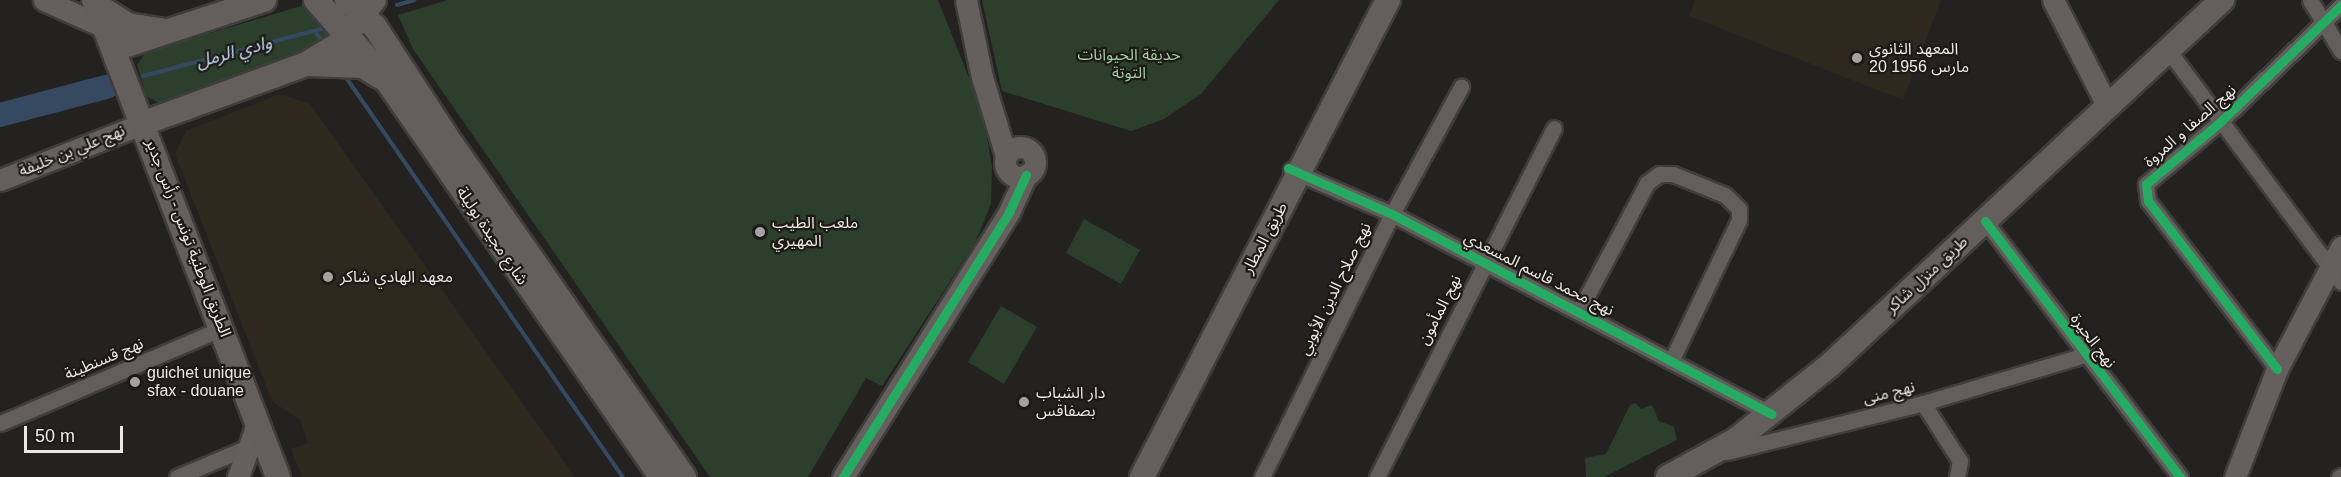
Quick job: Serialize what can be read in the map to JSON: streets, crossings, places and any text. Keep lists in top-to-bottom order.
{
  "streets": {
    "main road": [
      "شارع مجيدة بوليلة",
      "الطريق الوطنية تونس - رأس جدير",
      "طريق المطار",
      "طريق منزل شاكر"
    ],
    "street": [
      "نهج الصفا و المروة",
      "نهج علي بن خليفة",
      "نهج محمد قاسم المسعدي",
      "نهج صلاح الدين الأيوبي",
      "نهج المأمون",
      "نهج الحيرة",
      "نهج قسنطينة",
      "نهج منى"
    ]
  },
  "crossings": [
    ["نهج علي بن خليفة", "الطريق الوطنية تونس - رأس جدير"],
    ["الطريق الوطنية تونس - رأس جدير", "نهج قسنطينة"],
    ["طريق المطار", "نهج محمد قاسم المسعدي"],
    ["نهج محمد قاسم المسعدي", "طريق منزل شاكر"],
    ["نهج محمد قاسم المسعدي", "نهج صلاح الدين الأيوبي"],
    ["نهج محمد قاسم المسعدي", "نهج المأمون"],
    ["طريق منزل شاكر", "نهج الحيرة"],
    ["طريق منزل شاكر", "نهج منى"],
    ["نهج الحيرة", "نهج منى"]
  ],
  "water": ["وادي الرمل"],
  "parks": ["حديقة الحيوانات التوتة"],
  "places": [
    "المعهد الثانوي 20 مارس 1956",
    "ملعب الطيب المهيري",
    "معهد الهادي شاكر",
    "guichet unique sfax - douane",
    "دار الشباب بصفاقس"
  ],
  "scale_bar": "50 m"
}
